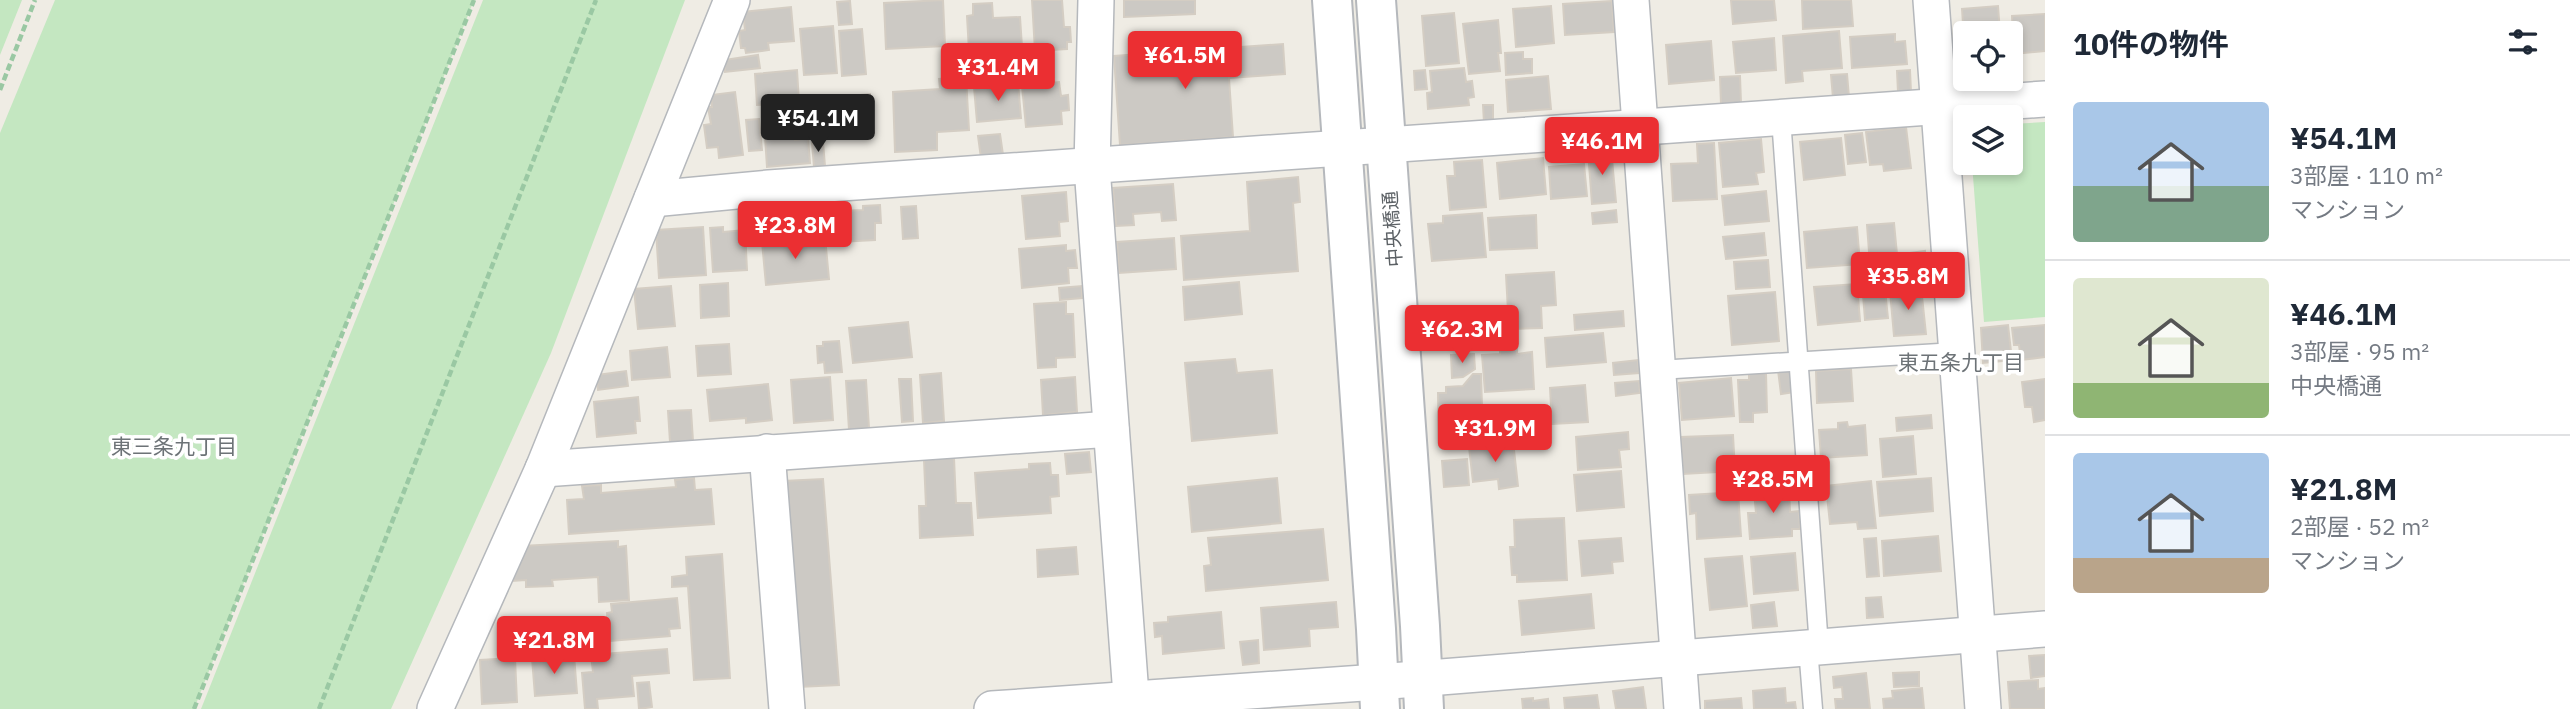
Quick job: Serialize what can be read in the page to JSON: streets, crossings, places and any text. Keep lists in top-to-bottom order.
{
  "streets": {
    "street": ["中央橋通"]
  },
  "districts": ["東五条九丁目", "東三条九丁目"],
  "page": {
    "heading": "10件の物件",
    "price": [
      "¥61.5M",
      "¥31.4M",
      "¥54.1M",
      "¥46.1M",
      "¥23.8M",
      "¥35.8M",
      "¥62.3M",
      "¥31.9M",
      "¥28.5M",
      "¥21.8M"
    ],
    "list": [
      {
        "name": "¥54.1M",
        "note": "3部屋 · 110 m² · マンション"
      },
      {
        "name": "¥46.1M",
        "note": "3部屋 · 95 m² · 中央橋通"
      },
      {
        "name": "¥21.8M",
        "note": "2部屋 · 52 m² · マンション"
      }
    ]
  }
}
